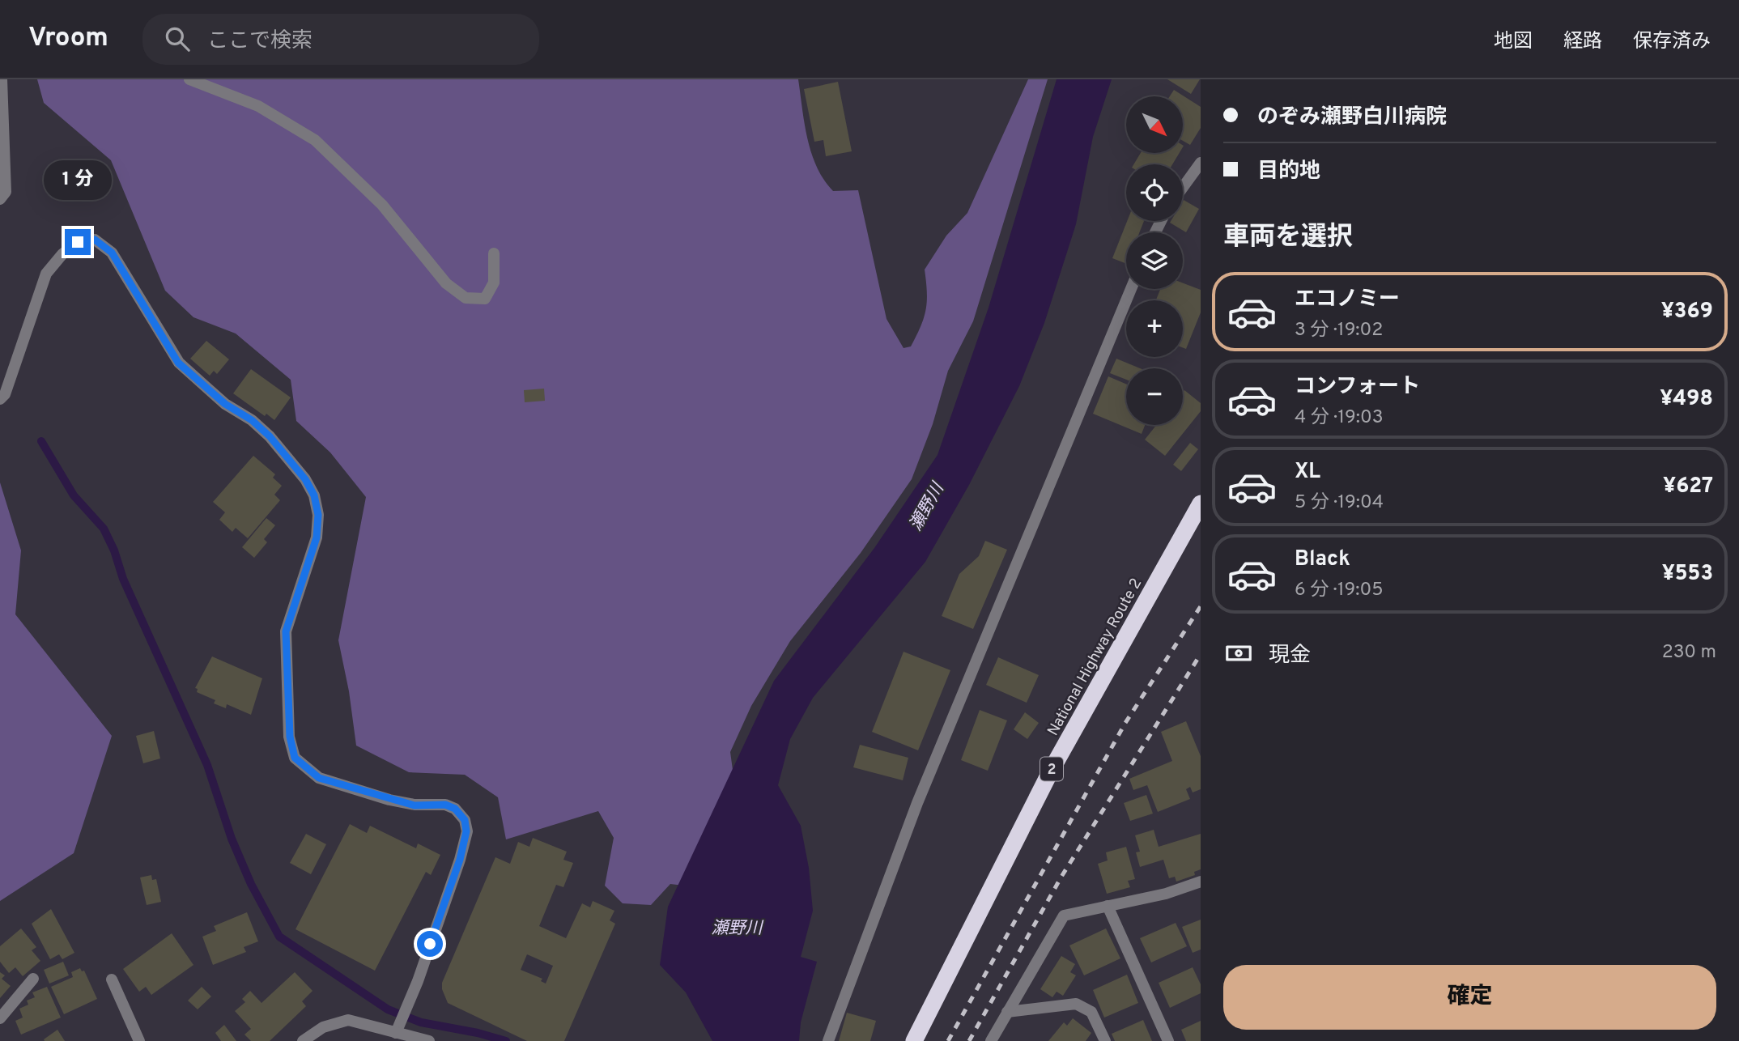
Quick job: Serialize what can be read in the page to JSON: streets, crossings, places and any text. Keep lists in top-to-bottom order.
{
  "streets": {
    "highway": ["National Highway Route 2", "2"]
  },
  "water": ["瀬野川"],
  "north": "bottom right",
  "page": {
    "header": "Vroom",
    "search": "ここで検索",
    "nav": ["地図", "経路", "保存済み"],
    "banner": ["のぞみ瀬野白川病院", "目的地"],
    "map_buttons": ["+", "−"],
    "bubble": "1 分",
    "heading": "車両を選択",
    "list": [
      {
        "name": "エコノミー",
        "note": "3 分 · 19:02",
        "value": "¥369"
      },
      {
        "name": "コンフォート",
        "note": "4 分 · 19:03",
        "value": "¥498"
      },
      {
        "name": "XL",
        "note": "5 分 · 19:04",
        "value": "¥627"
      },
      {
        "name": "Black",
        "note": "6 分 · 19:05",
        "value": "¥553"
      }
    ],
    "pay": ["現金", "230 m"],
    "buttons": "確定"
  }
}
